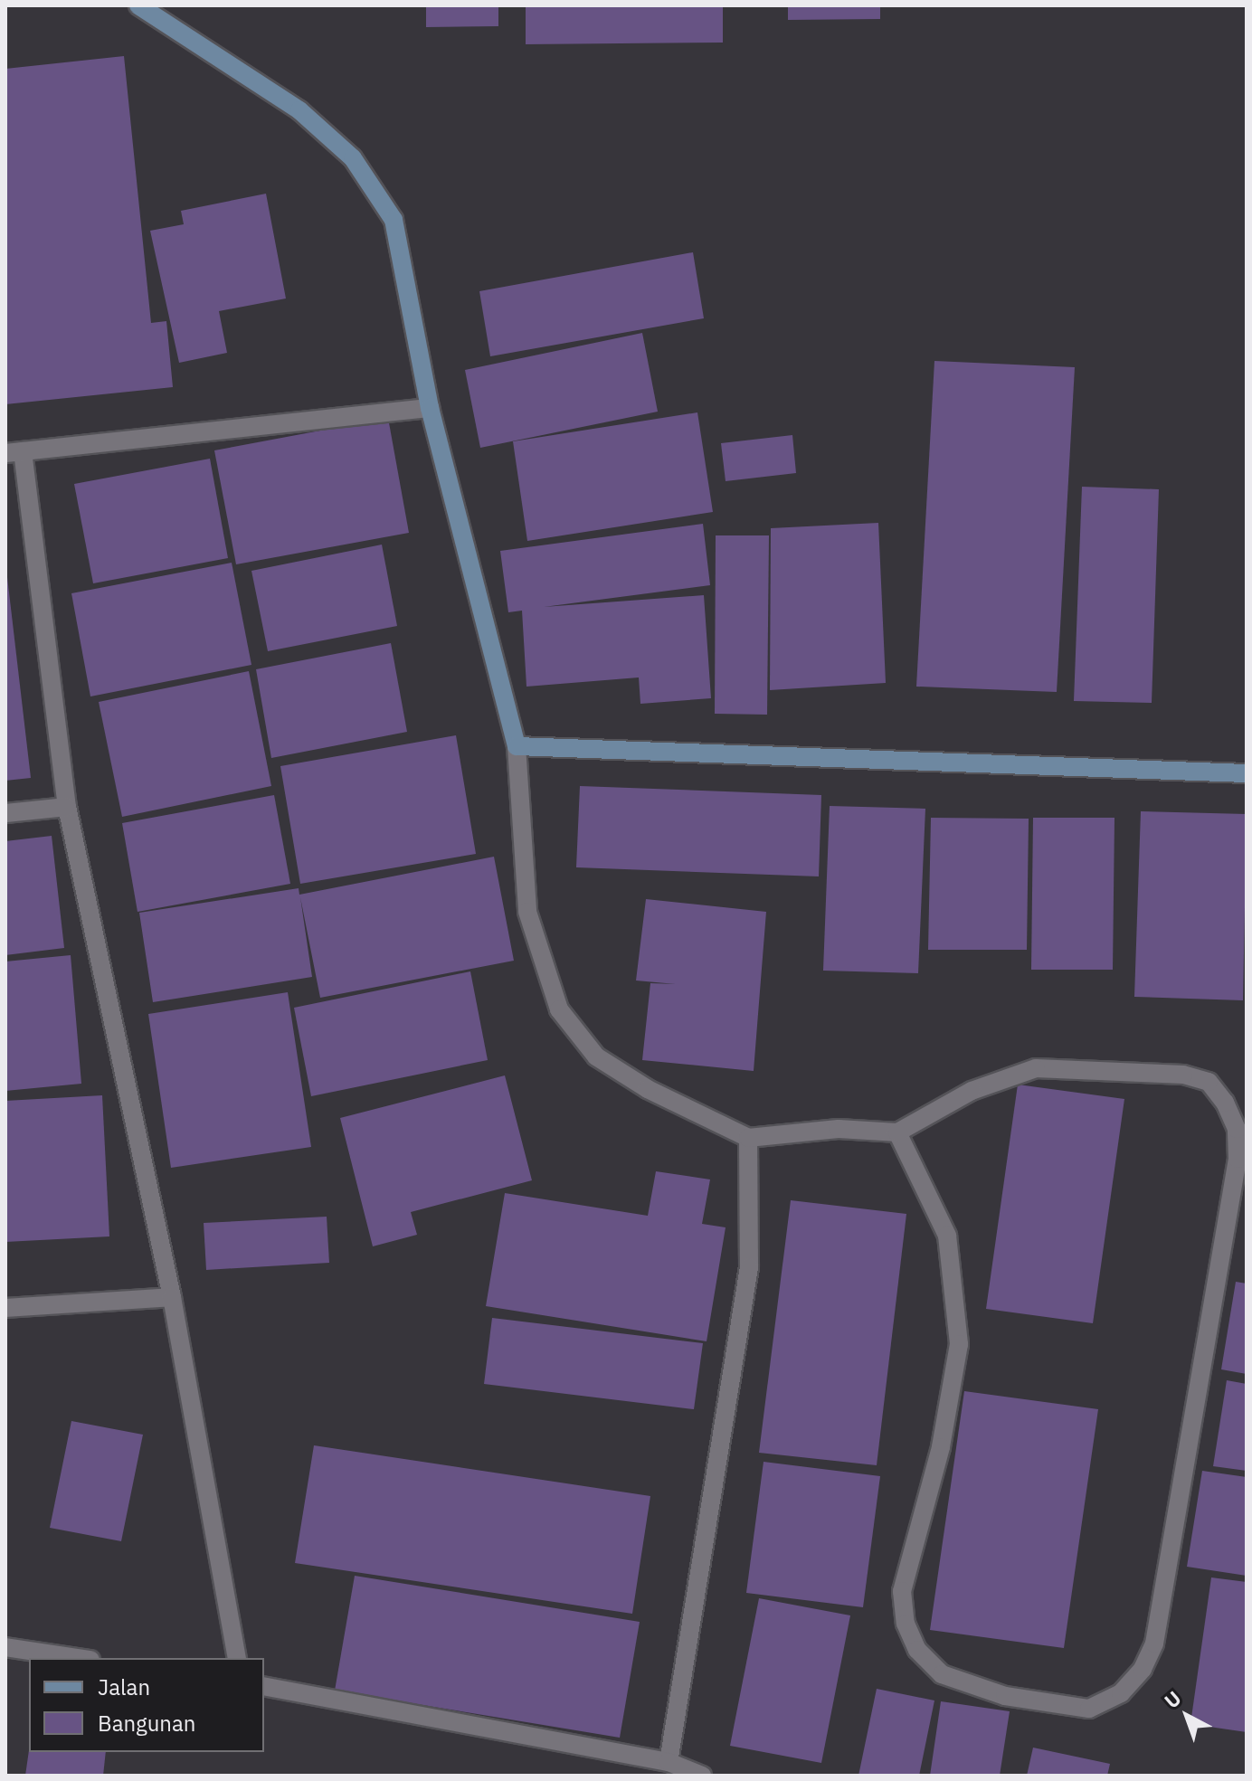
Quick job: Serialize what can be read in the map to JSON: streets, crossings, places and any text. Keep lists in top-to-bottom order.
{
  "legend": ["Jalan", "Bangunan"],
  "north": "top left"
}
